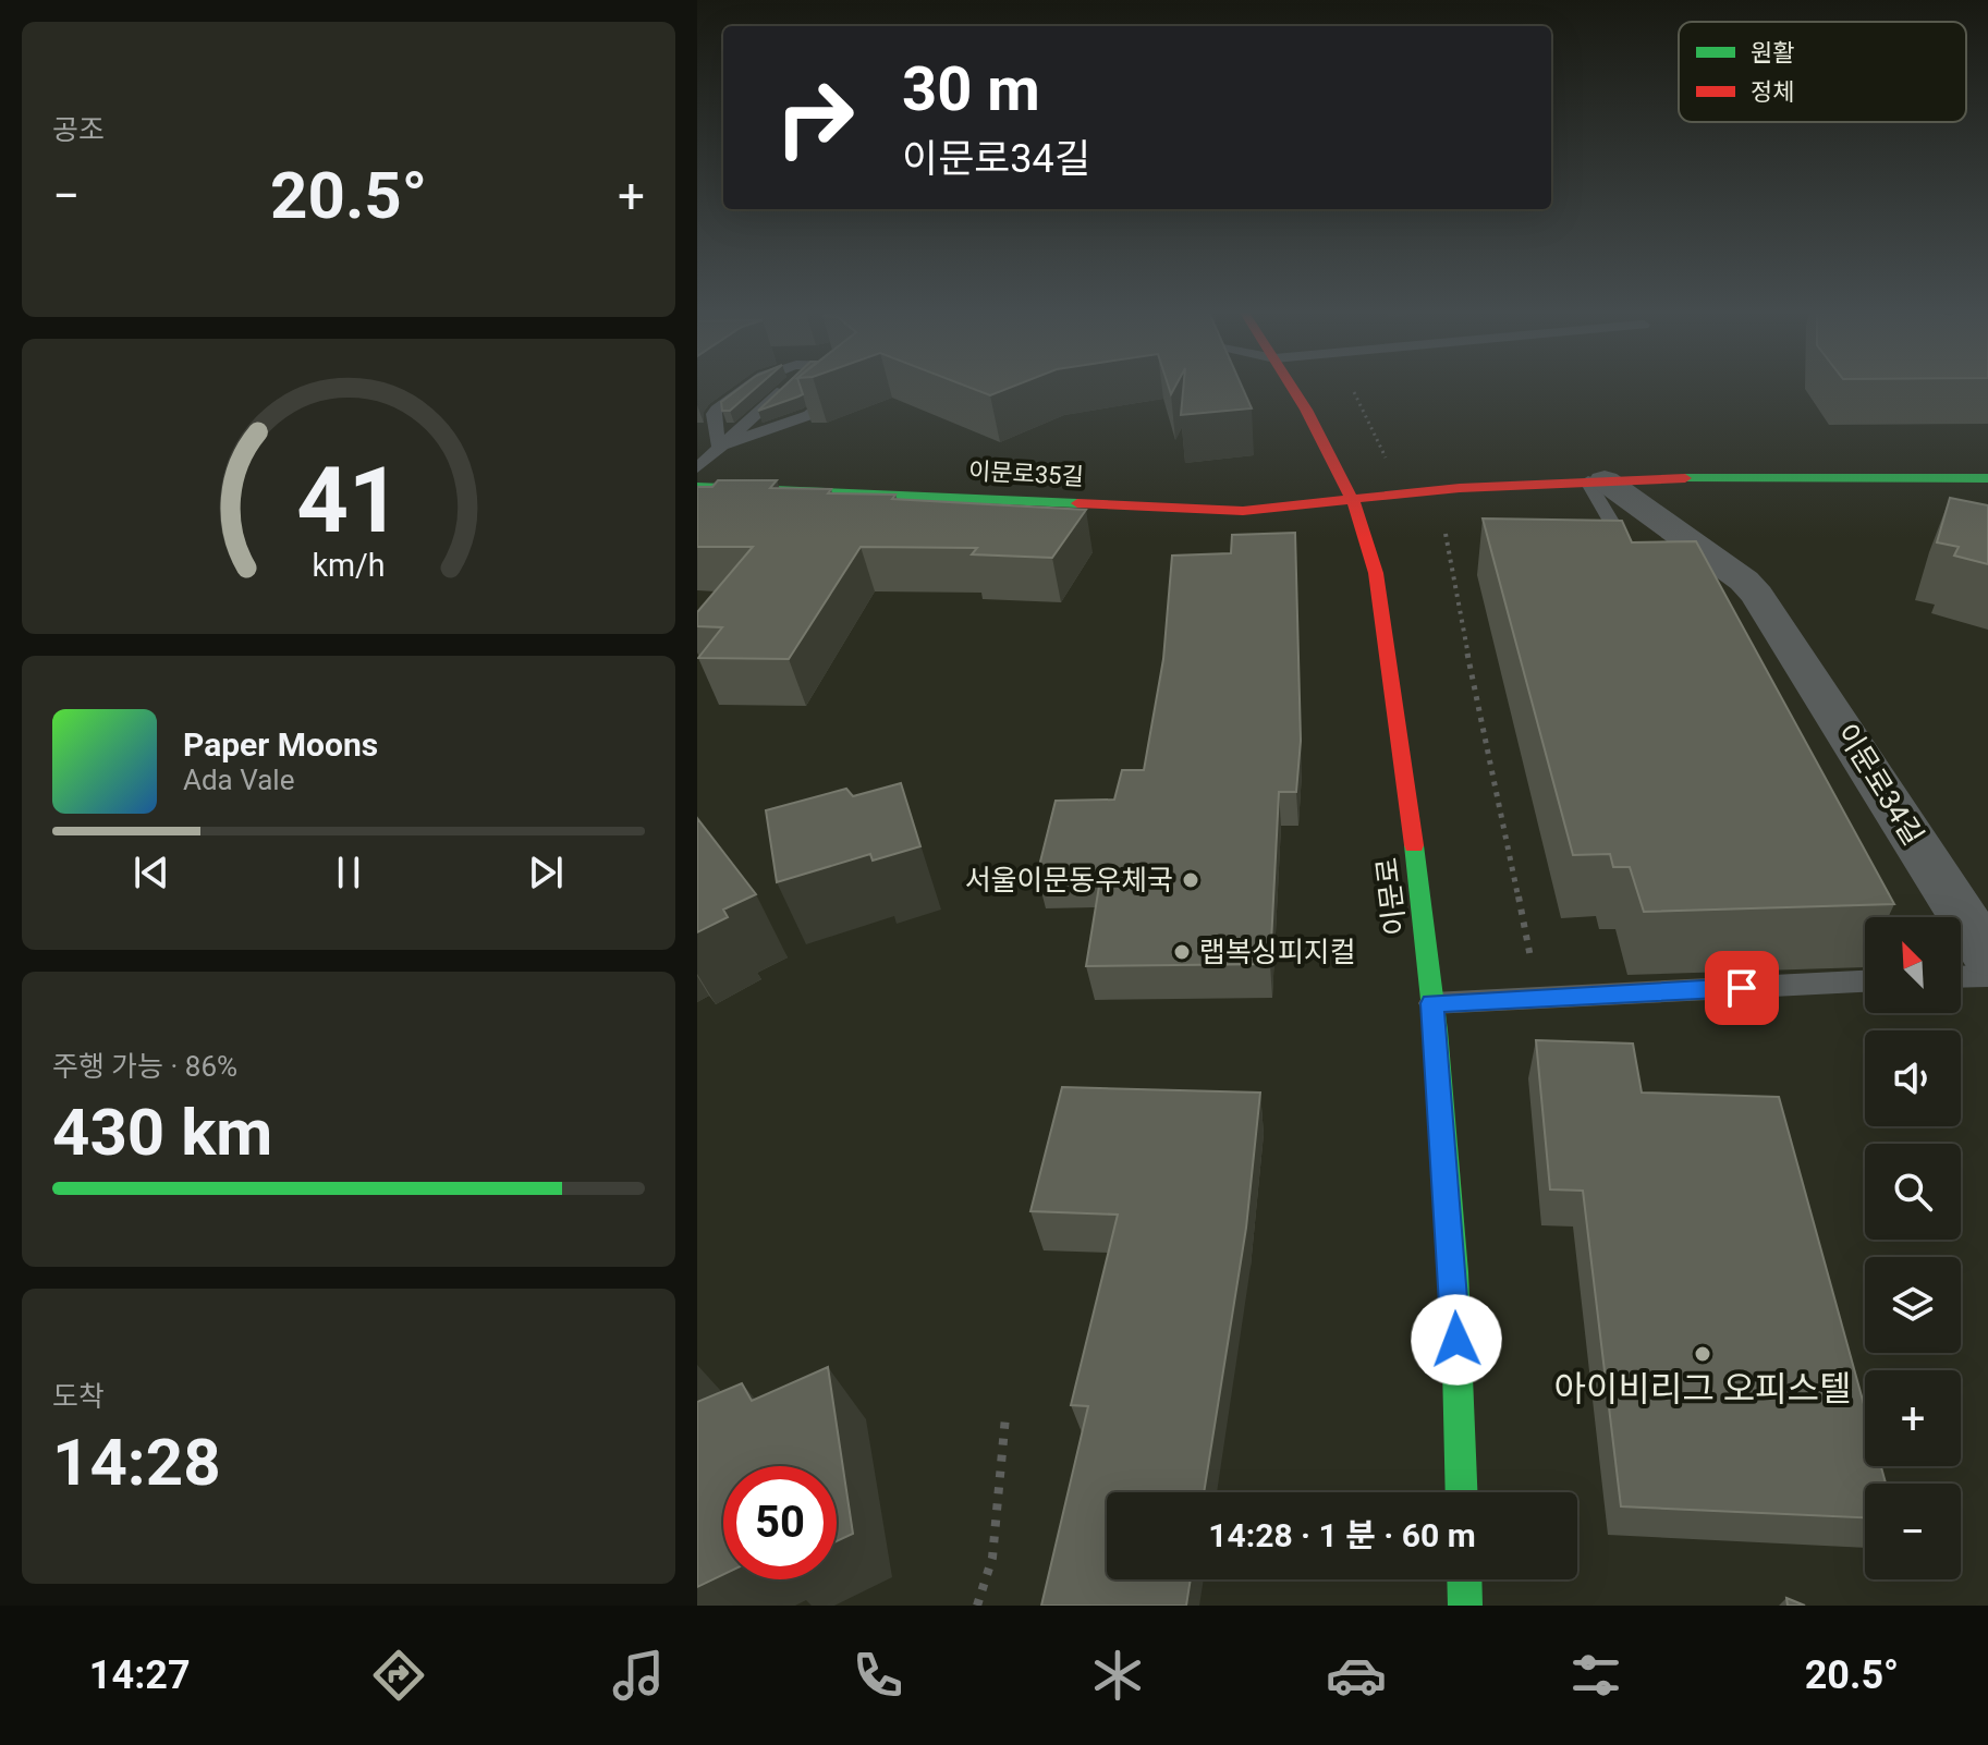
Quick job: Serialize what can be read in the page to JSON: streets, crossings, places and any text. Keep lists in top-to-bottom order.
{
  "streets": {
    "main road": ["이문로35길", "이문로"],
    "street": ["이문로34길"]
  },
  "crossings": [
    ["이문로35길", "이문로34길"],
    ["이문로35길", "이문로"]
  ],
  "places": ["서울이문동우체국", "랩복싱피지컬", "아이비리그 오피스텔"],
  "legend": ["원활", "정체"],
  "north": "top left",
  "page": {
    "tile": [
      "공조",
      ["주행 가능 · 86%", "430 km"],
      ["도착", "14:28"]
    ],
    "turn": ["30 m", "이문로34길"],
    "heat": ["−", "20.5°", "+"],
    "song": ["Paper Moons", "Ada Vale"],
    "map_buttons": ["+", "−"],
    "limit": "50",
    "trip": "14:28 · 1 분 · 60 m",
    "tabs": ["14:27", "20.5°"],
    "gauge": ["41", "km/h"]
  }
}
